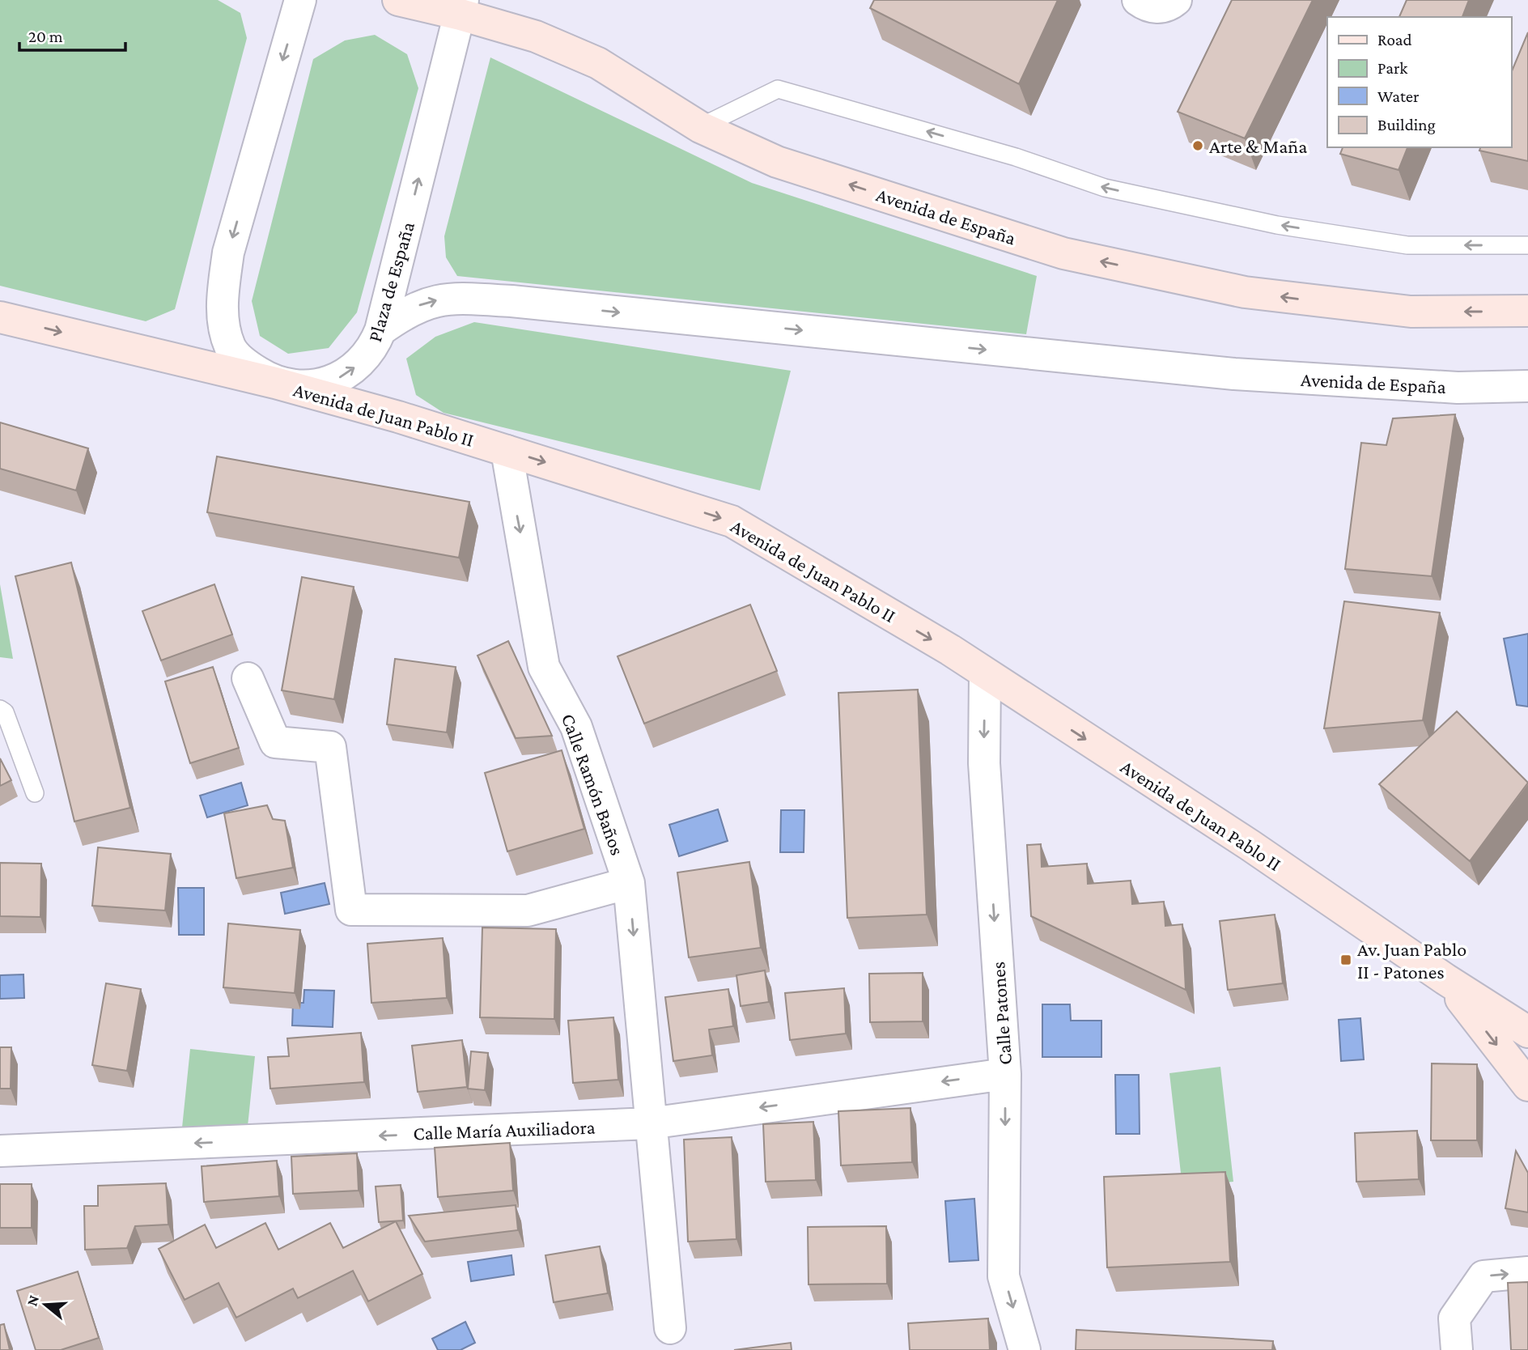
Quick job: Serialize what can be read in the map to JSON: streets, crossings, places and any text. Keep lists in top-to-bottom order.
{
  "streets": {
    "main road": ["Avenida de España", "Avenida de Juan Pablo II"],
    "street": [
      "Plaza de España",
      "Calle Ramón Baños",
      "Calle Patones",
      "Calle María Auxiliadora"
    ]
  },
  "crossings": [
    ["Avenida de España", "Plaza de España"],
    ["Plaza de España", "Avenida de Juan Pablo II"],
    ["Avenida de Juan Pablo II", "Calle Ramón Baños"],
    ["Avenida de Juan Pablo II", "Calle Patones"],
    ["Calle Ramón Baños", "Calle María Auxiliadora"],
    ["Calle Patones", "Calle María Auxiliadora"]
  ],
  "one_way": [
    "Avenida de Juan Pablo II",
    "Calle Ramón Baños",
    "Calle Patones",
    "Calle María Auxiliadora"
  ],
  "places": {
    "other": ["Arte & Maña"],
    "transit": ["Av. Juan Pablo II - Patones"]
  },
  "legend": [
    "Road",
    "Park",
    "Water",
    "Building"
  ],
  "scale_bar": "20 m",
  "north": "left"
}
